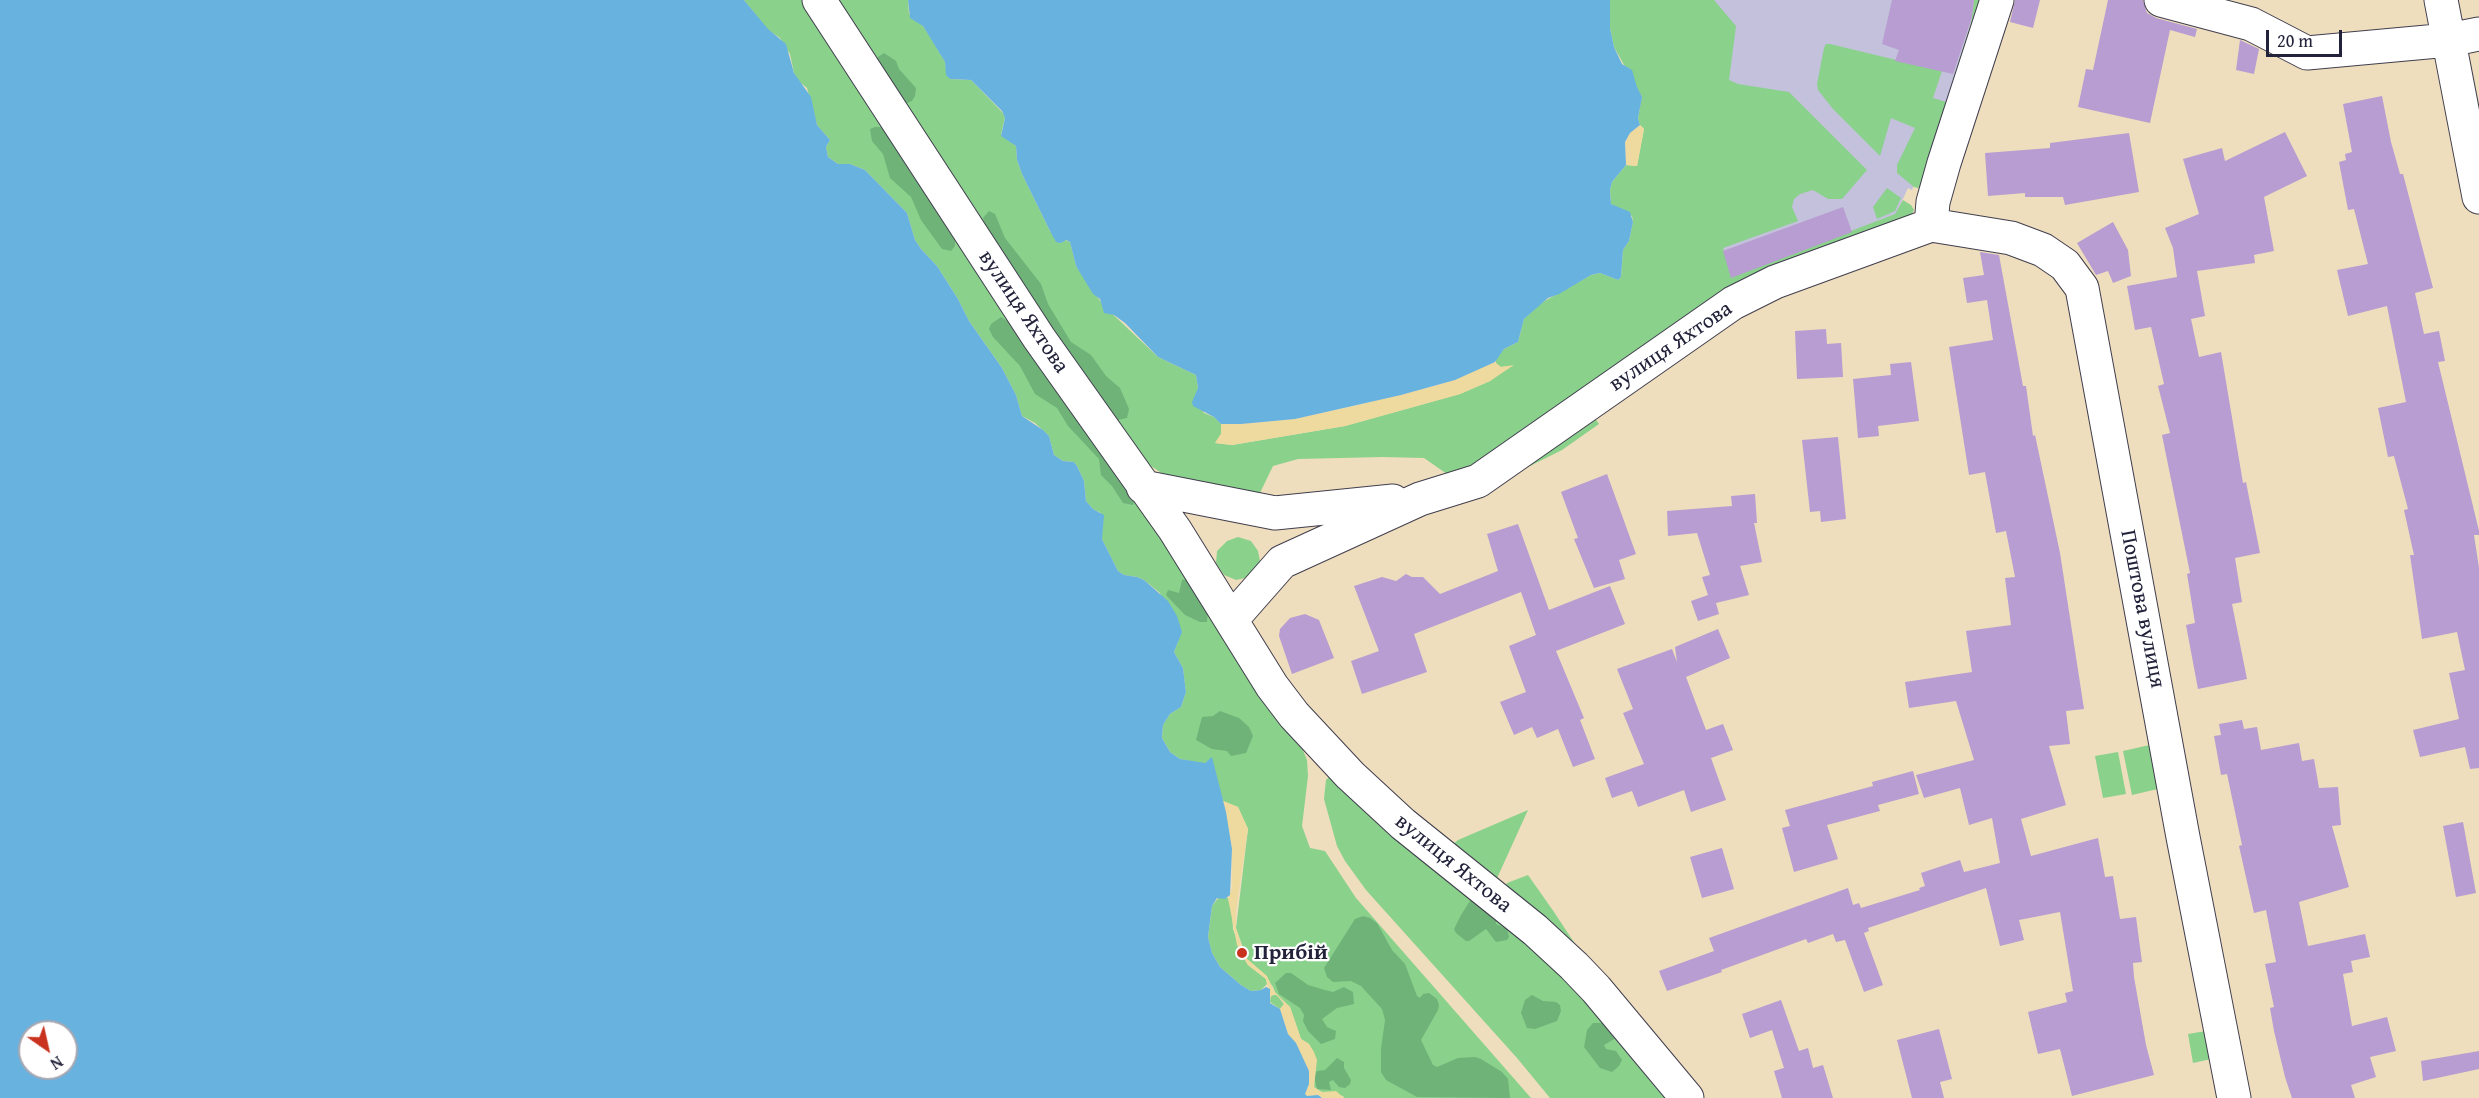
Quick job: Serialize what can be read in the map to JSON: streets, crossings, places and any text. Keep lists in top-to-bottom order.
{
  "streets": {
    "street": ["вулиця Яхтова", "Поштова вулиця"]
  },
  "crossings": [
    ["вулиця Яхтова", "Поштова вулиця"]
  ],
  "places": ["Прибій"],
  "scale_bar": "20 m",
  "north": "bottom right"
}
